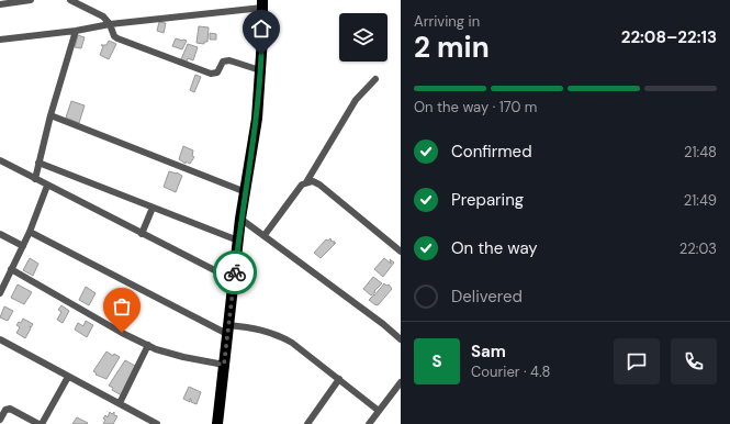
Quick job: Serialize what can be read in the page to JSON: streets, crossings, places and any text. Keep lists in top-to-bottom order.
{
  "page": {
    "heading": ["2 min", "Arriving in", "22:08–22:13"],
    "panel": ["Sam", "Courier · 4.8"],
    "bar": "On the way · 170 m",
    "list": [
      ["Confirmed", "21:48"],
      ["Preparing", "21:49"],
      ["On the way", "22:03"],
      "Delivered"
    ],
    "round": "S"
  }
}
